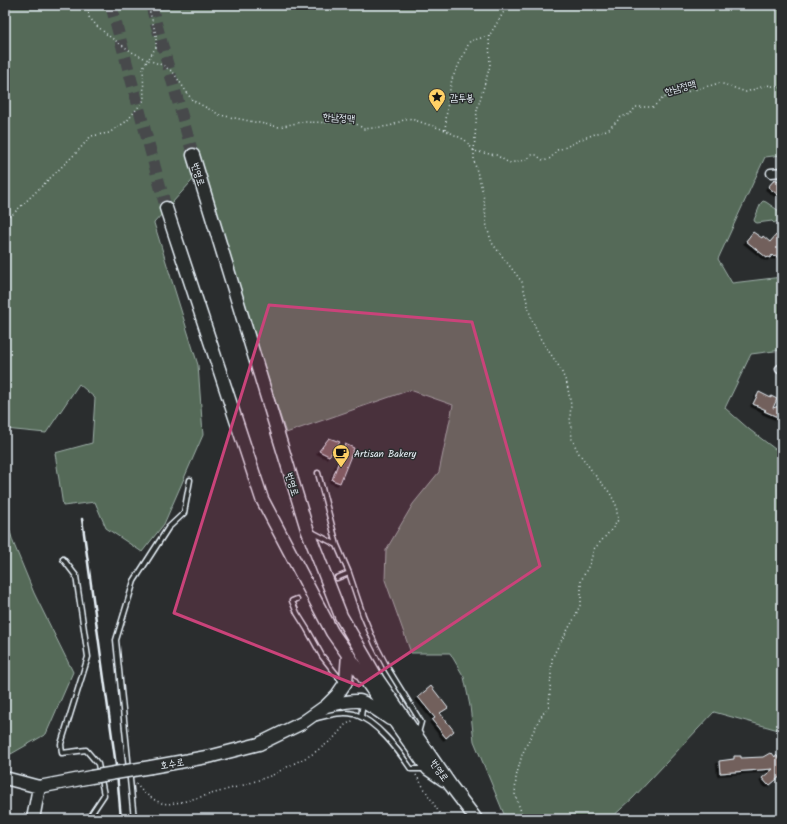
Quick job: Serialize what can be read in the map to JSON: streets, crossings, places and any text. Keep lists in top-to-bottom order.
{
  "streets": {
    "street": ["번영로", "호수로"],
    "path": ["한남정맥"]
  },
  "crossings": [
    ["번영로", "호수로"]
  ],
  "places": {
    "place": ["감투봉"],
    "cafe": ["Artisan Bakery"]
  }
}
